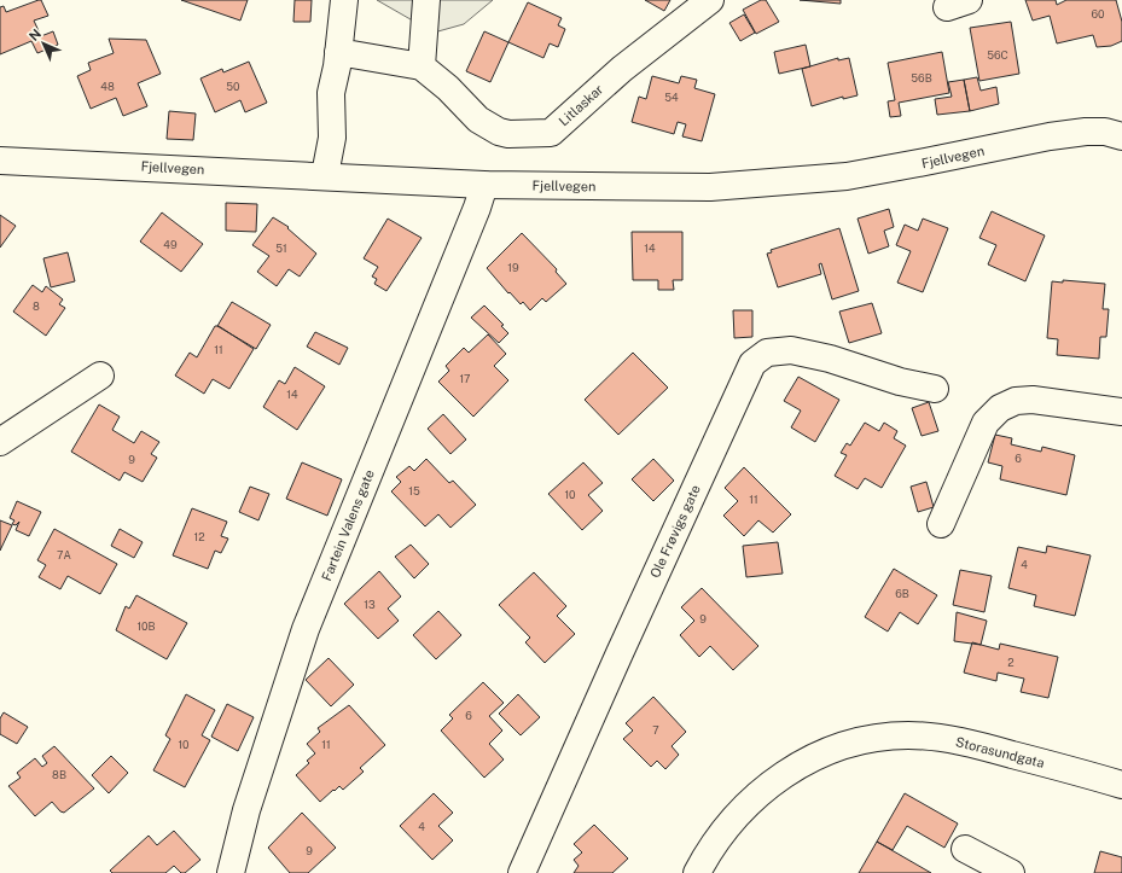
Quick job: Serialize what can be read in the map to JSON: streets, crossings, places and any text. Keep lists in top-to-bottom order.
{
  "streets": {
    "street": [
      "Litlaskar",
      "Fjellvegen",
      "Fartein Valens gate",
      "Ole Frøvigs gate",
      "Storasundgata"
    ]
  },
  "crossings": [
    ["Fjellvegen", "Fartein Valens gate"]
  ],
  "house_numbers": [
    "60",
    "56C",
    "56B",
    "48",
    "50",
    "54",
    "49",
    "51",
    "14",
    "19",
    "8",
    "11",
    "17",
    "14",
    "6",
    "9",
    "15",
    "10",
    "11",
    "12",
    "7A",
    "4",
    "6B",
    "13",
    "9",
    "10B",
    "2",
    "6",
    "7",
    "10",
    "11",
    "8B",
    "4",
    "9"
  ],
  "north": "top left"
}
